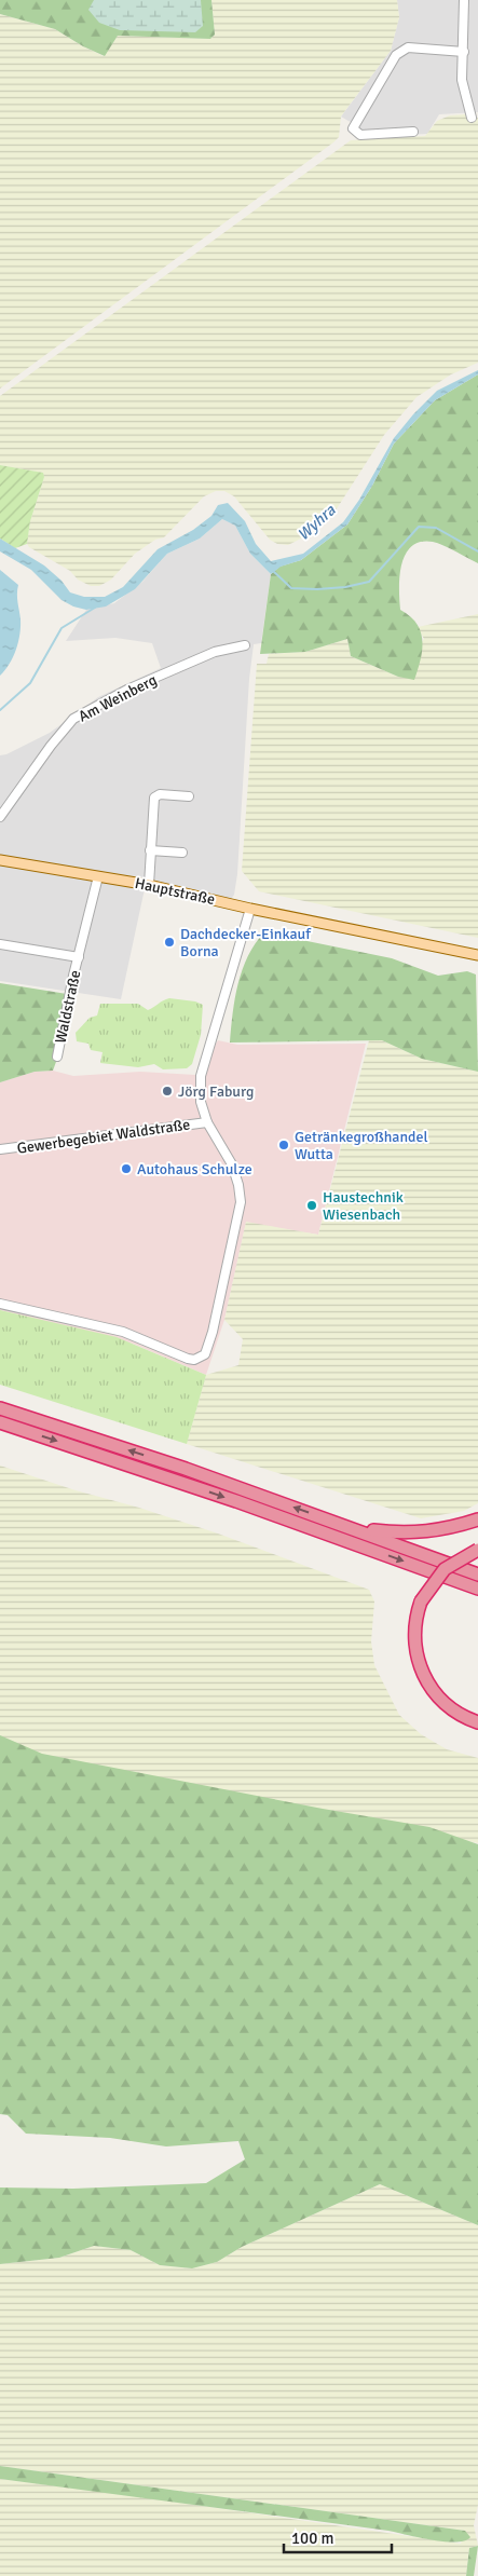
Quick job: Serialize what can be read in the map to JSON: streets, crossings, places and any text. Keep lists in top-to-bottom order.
{
  "streets": {
    "main road": ["Hauptstraße"],
    "street": ["Am Weinberg", "Waldstraße", "Gewerbegebiet Waldstraße"]
  },
  "crossings": [
    ["Hauptstraße", "Waldstraße"],
    ["Hauptstraße", "Gewerbegebiet Waldstraße"]
  ],
  "water": ["Wyhra"],
  "places": [
    "Dachdecker-Einkauf Borna",
    "Jörg Faburg",
    "Getränkegroßhandel Wutta",
    "Autohaus Schulze",
    "Haustechnik Wiesenbach"
  ],
  "scale_bar": "100 m"
}
